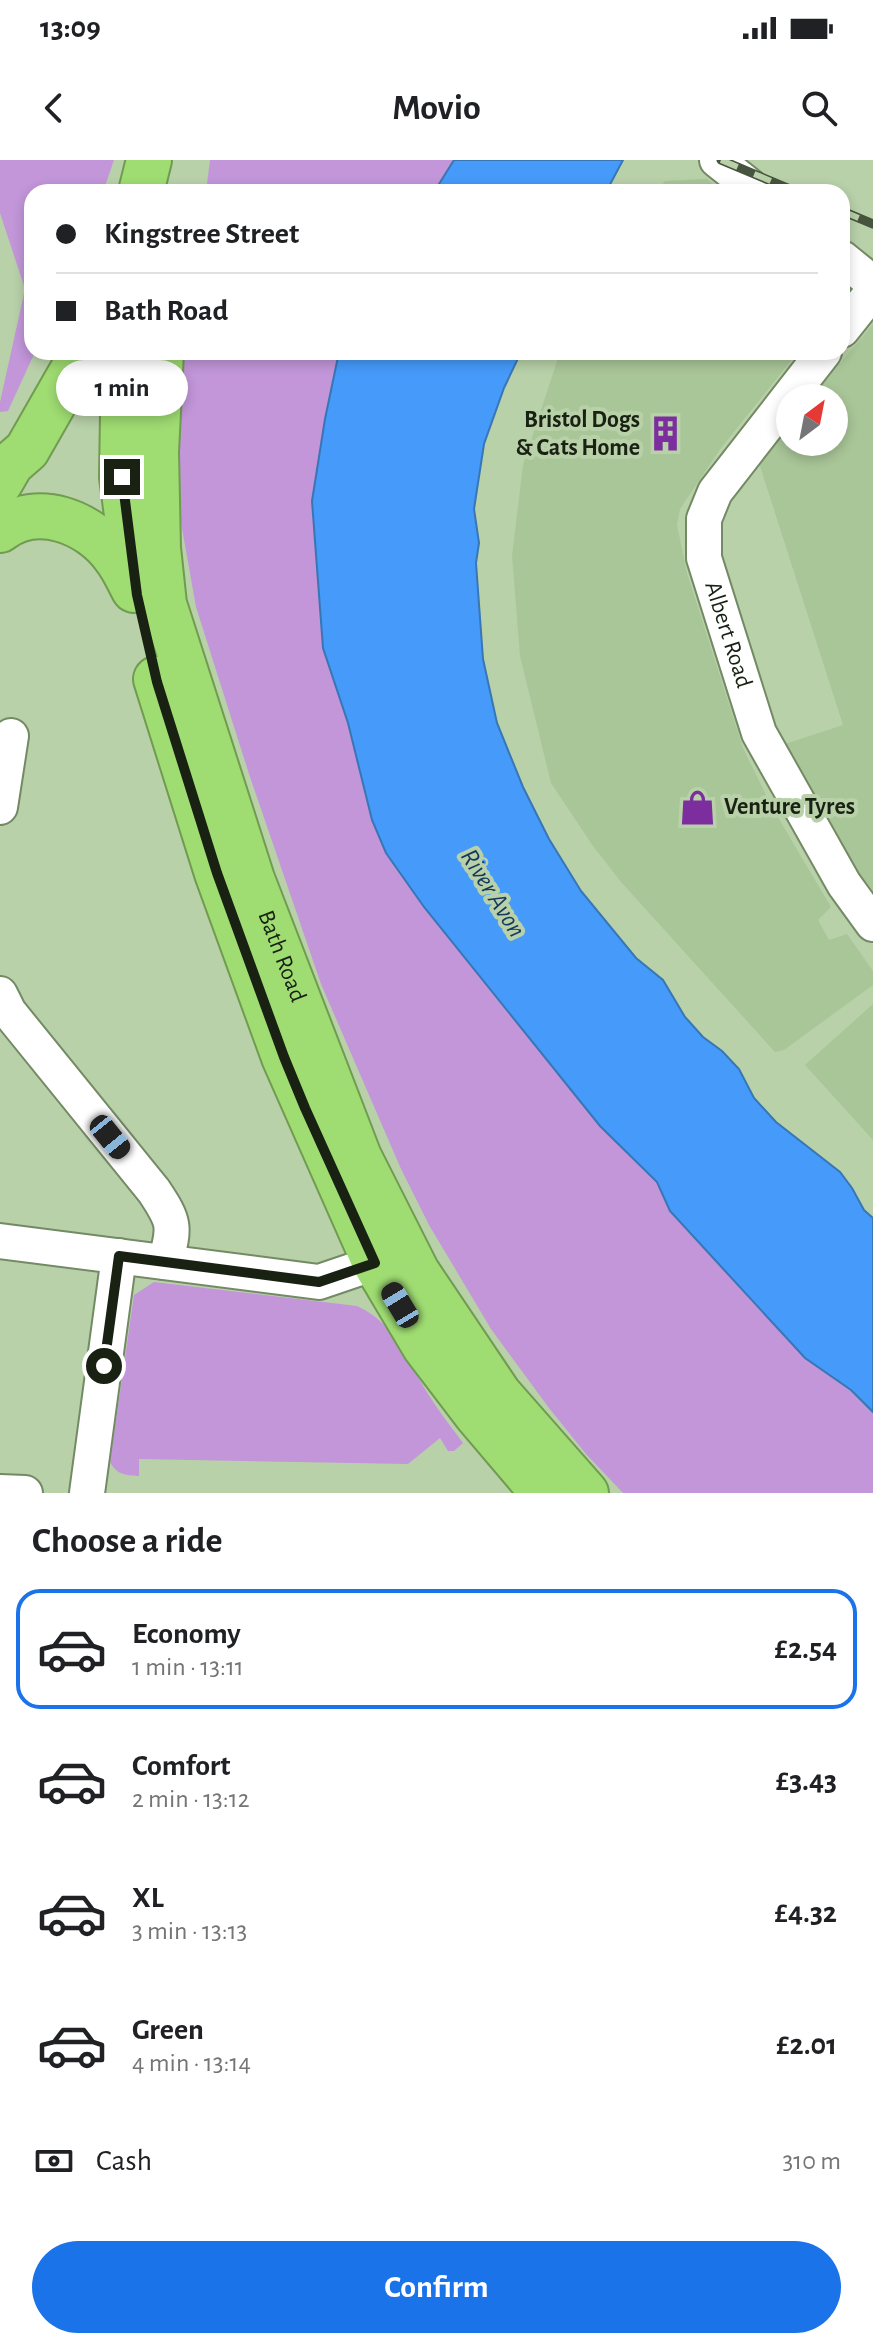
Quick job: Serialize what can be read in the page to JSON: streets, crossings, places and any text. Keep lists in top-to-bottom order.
{
  "streets": {
    "highway": ["Bath Road"],
    "street": ["Albert Road"]
  },
  "water": ["River Avon"],
  "places": {
    "building": ["Bristol Dogs & Cats Home"],
    "shop": ["Venture Tyres"]
  },
  "north": "top right",
  "page": {
    "status": "13:09",
    "header": "Movio",
    "banner": ["Kingstree Street", "Bath Road"],
    "bubble": "1 min",
    "heading": "Choose a ride",
    "list": [
      {
        "name": "Economy",
        "note": "1 min · 13:11",
        "value": "£2.54"
      },
      {
        "name": "Comfort",
        "note": "2 min · 13:12",
        "value": "£3.43"
      },
      {
        "name": "XL",
        "note": "3 min · 13:13",
        "value": "£4.32"
      },
      {
        "name": "Green",
        "note": "4 min · 13:14",
        "value": "£2.01"
      }
    ],
    "pay": ["Cash", "310 m"],
    "buttons": "Confirm"
  }
}
